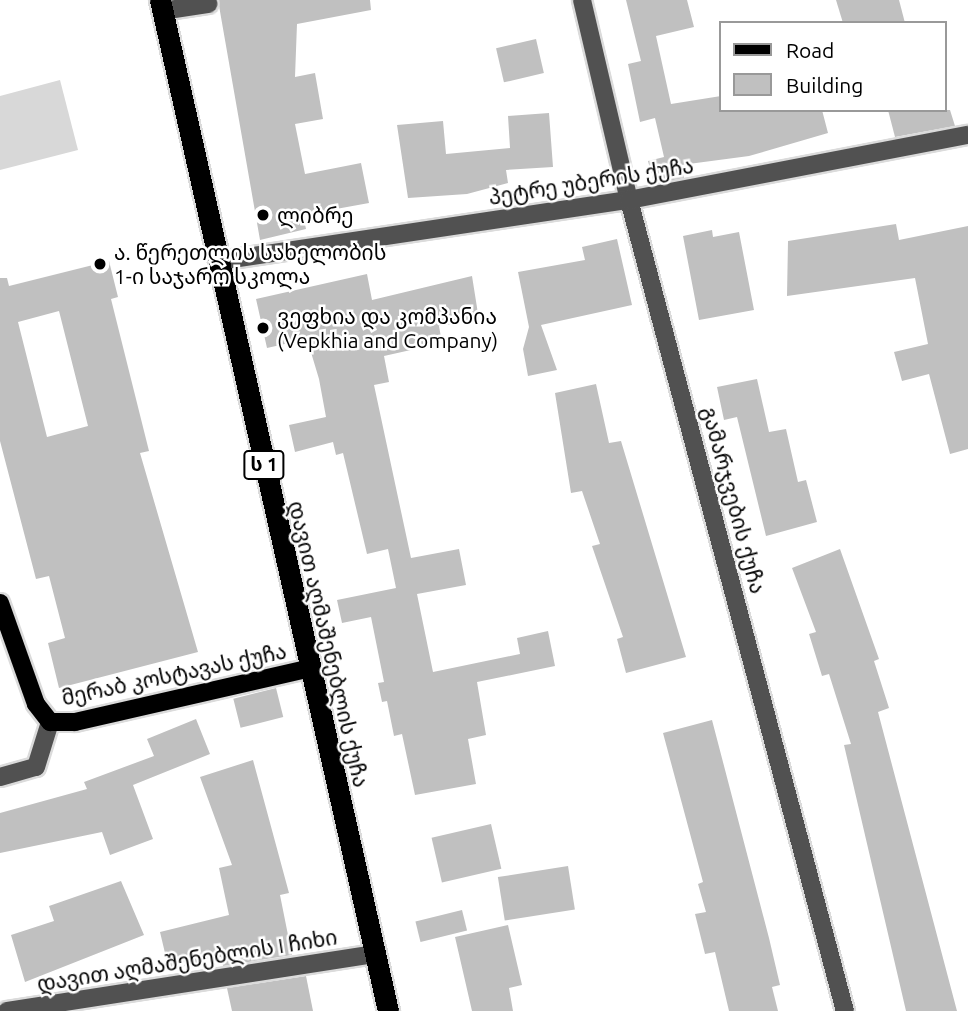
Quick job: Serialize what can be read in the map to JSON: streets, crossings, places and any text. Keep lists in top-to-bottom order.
{
  "streets": {
    "highway": ["ს 1", "დავით აღმაშენებლის ქუჩა"],
    "main road": ["მერაბ კოსტავას ქუჩა"],
    "street": ["პეტრე უბერის ქუჩა", "გამარჯვების ქუჩა", "დავით აღმაშენებლის I ჩიხი"]
  },
  "crossings": [
    ["პეტრე უბერის ქუჩა", "გამარჯვების ქუჩა"],
    ["პეტრე უბერის ქუჩა", "დავით აღმაშენებლის ქუჩა"],
    ["დავით აღმაშენებლის ქუჩა", "მერაბ კოსტავას ქუჩა"],
    ["დავით აღმაშენებლის ქუჩა", "დავით აღმაშენებლის I ჩიხი"]
  ],
  "places": ["ლიბრე", "ა. წერეთლის სახელობის 1-ი საჯარო სკოლა", "ვეფხია და კომპანია (Vepkhia and Company)"],
  "legend": ["Road", "Building"]
}
